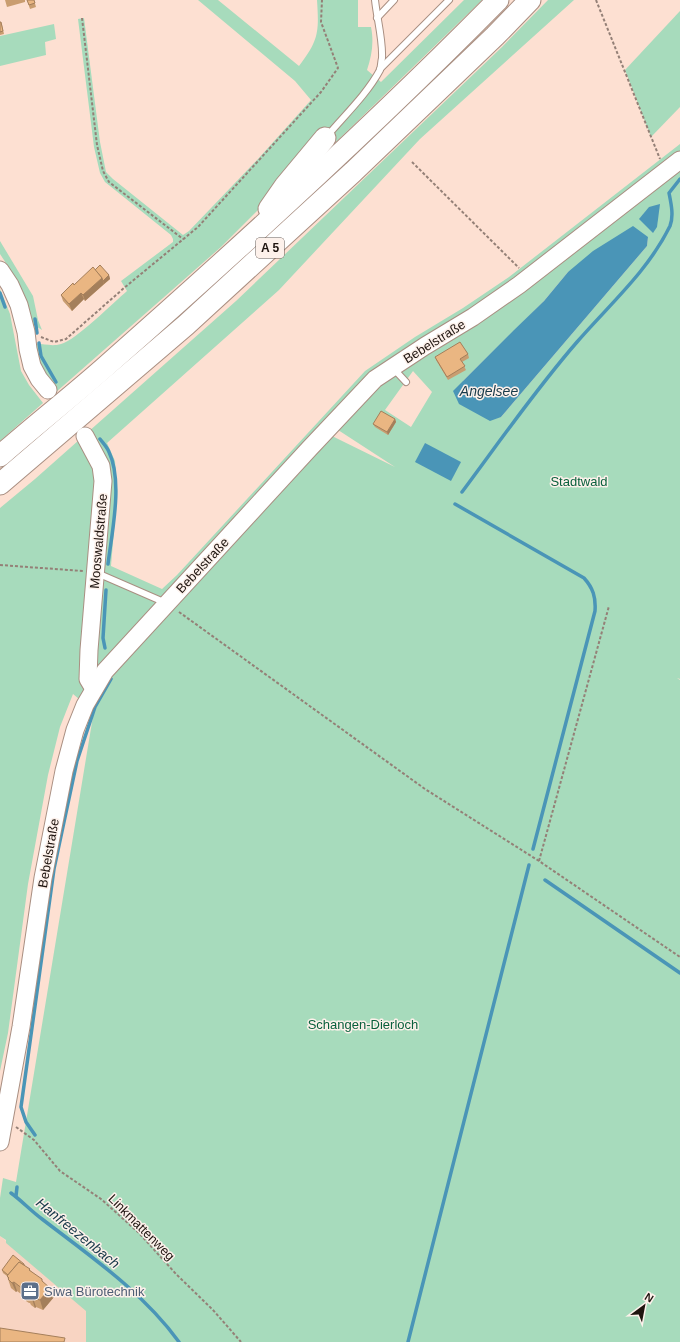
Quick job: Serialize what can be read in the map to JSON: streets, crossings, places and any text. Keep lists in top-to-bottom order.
{
  "streets": {
    "highway": ["A 5"],
    "street": ["Bebelstraße", "Mooswaldstraße"],
    "path": ["Linkmattenweg"]
  },
  "crossings": [
    ["Bebelstraße", "Mooswaldstraße"],
    ["Bebelstraße", "Linkmattenweg"]
  ],
  "water": ["Angelsee", "Hanfreezenbach"],
  "parks": ["Stadtwald", "Schangen-Dierloch"],
  "places": {
    "office": ["Siwa Bürotechnik"]
  },
  "north": "top right"
}
